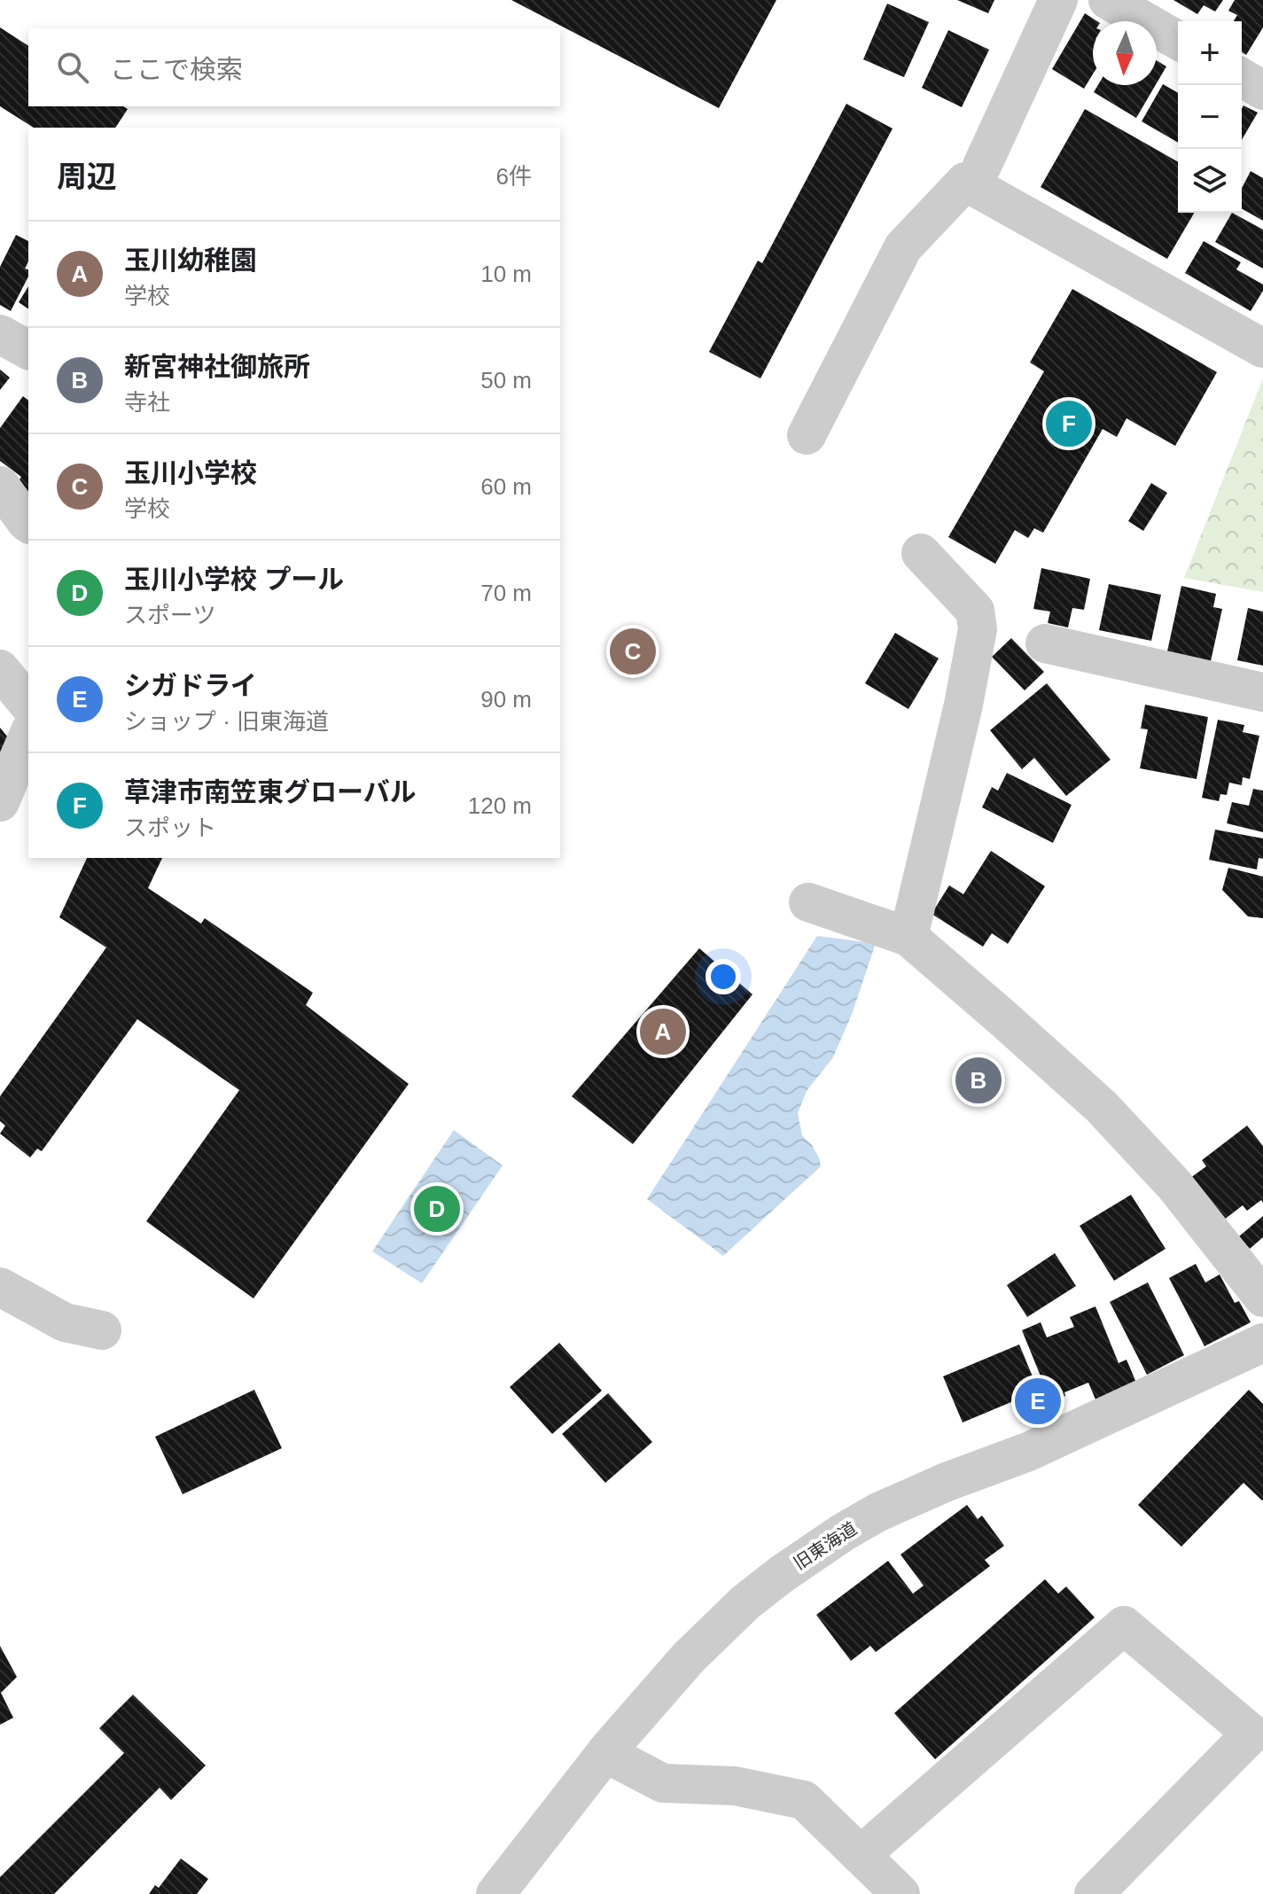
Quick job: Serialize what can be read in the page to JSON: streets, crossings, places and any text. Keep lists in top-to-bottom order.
{
  "streets": {
    "street": ["旧東海道"]
  },
  "north": "bottom",
  "page": {
    "map_buttons": ["+", "−"],
    "search": "ここで検索",
    "heading": ["周辺", "6件"],
    "list": [
      {
        "mark": "A",
        "name": "玉川幼稚園",
        "note": "学校",
        "value": "10 m"
      },
      {
        "mark": "B",
        "name": "新宮神社御旅所",
        "note": "寺社",
        "value": "50 m"
      },
      {
        "mark": "C",
        "name": "玉川小学校",
        "note": "学校",
        "value": "60 m"
      },
      {
        "mark": "D",
        "name": "玉川小学校 プール",
        "note": "スポーツ",
        "value": "70 m"
      },
      {
        "mark": "E",
        "name": "シガドライ",
        "note": "ショップ · 旧東海道",
        "value": "90 m"
      },
      {
        "mark": "F",
        "name": "草津市南笠東グローバル",
        "note": "スポット",
        "value": "120 m"
      }
    ],
    "pins": [
      "F",
      "C",
      "A",
      "B",
      "D",
      "E"
    ]
  }
}
